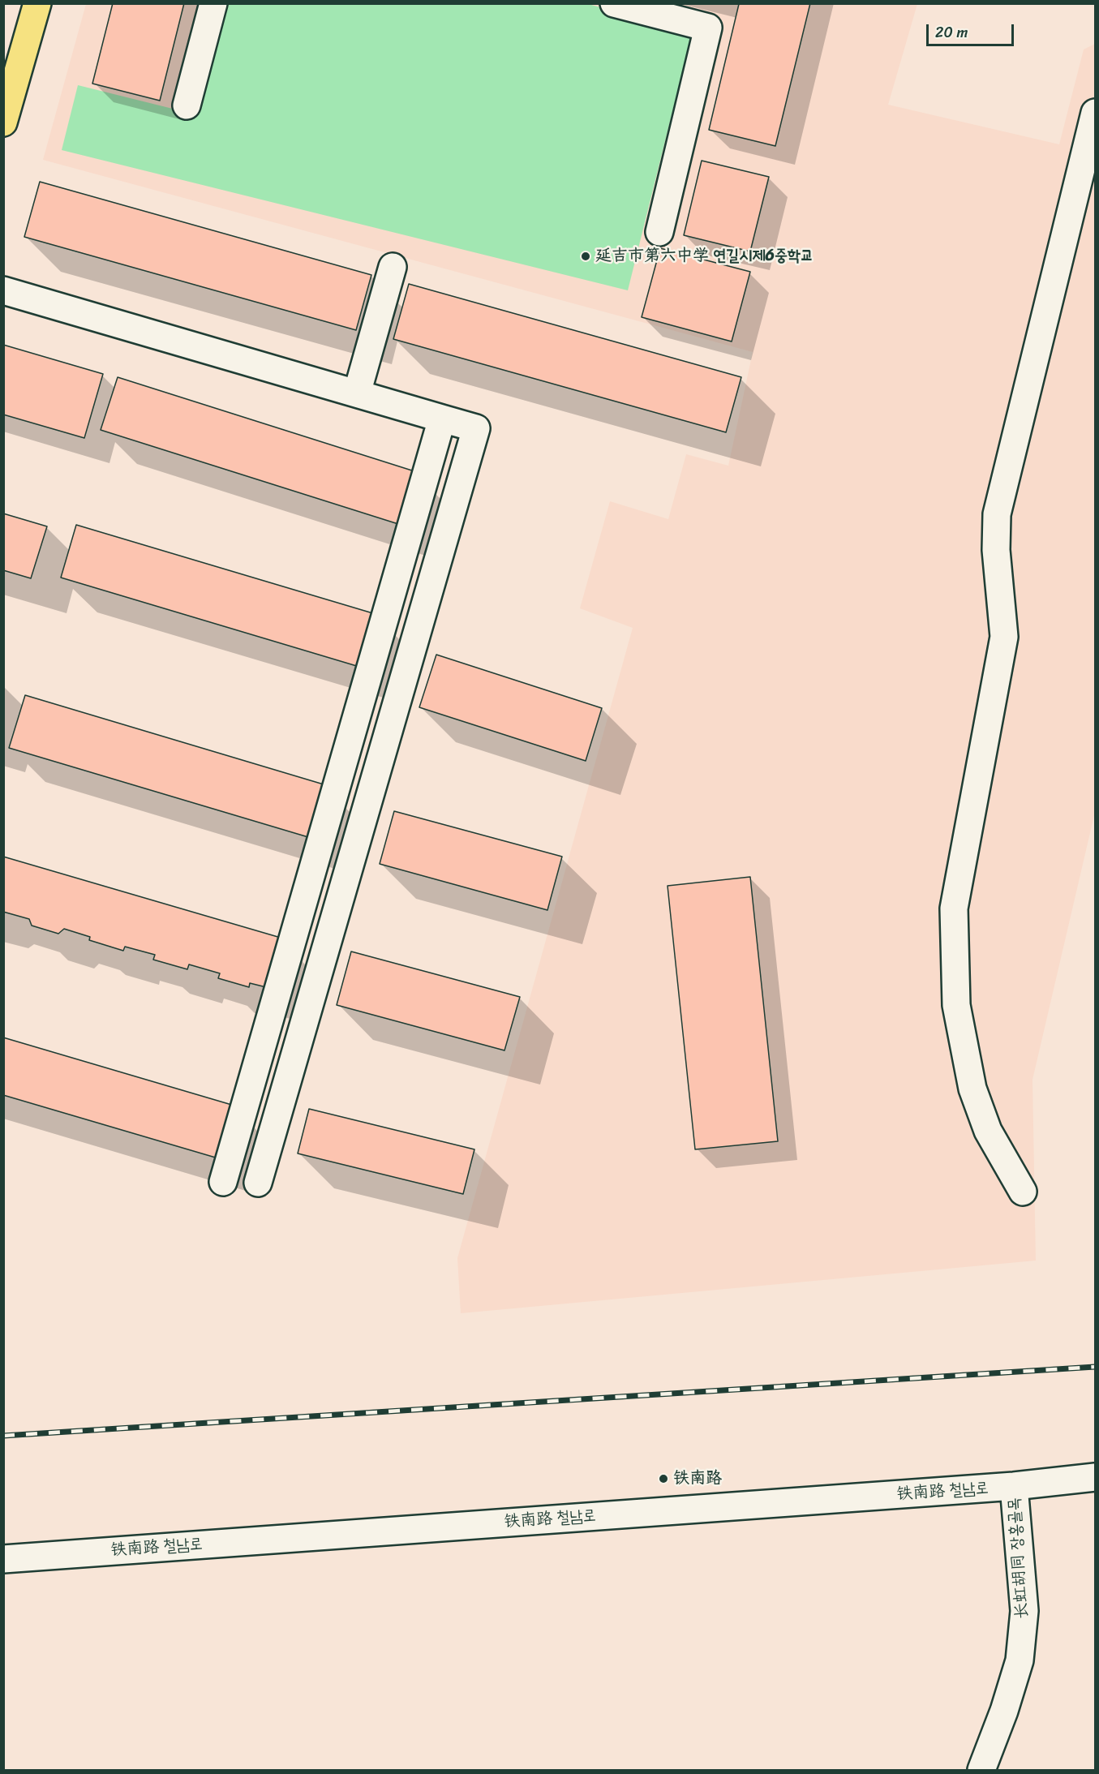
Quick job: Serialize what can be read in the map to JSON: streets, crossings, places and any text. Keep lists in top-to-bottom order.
{
  "streets": {
    "street": ["铁南路 철남로", "长虹胡同 장홍골목"]
  },
  "crossings": [
    ["铁南路 철남로", "长虹胡同 장홍골목"]
  ],
  "places": ["延吉市第六中学 연길시제6중학교", "铁南路"],
  "scale_bar": "20 m"
}
